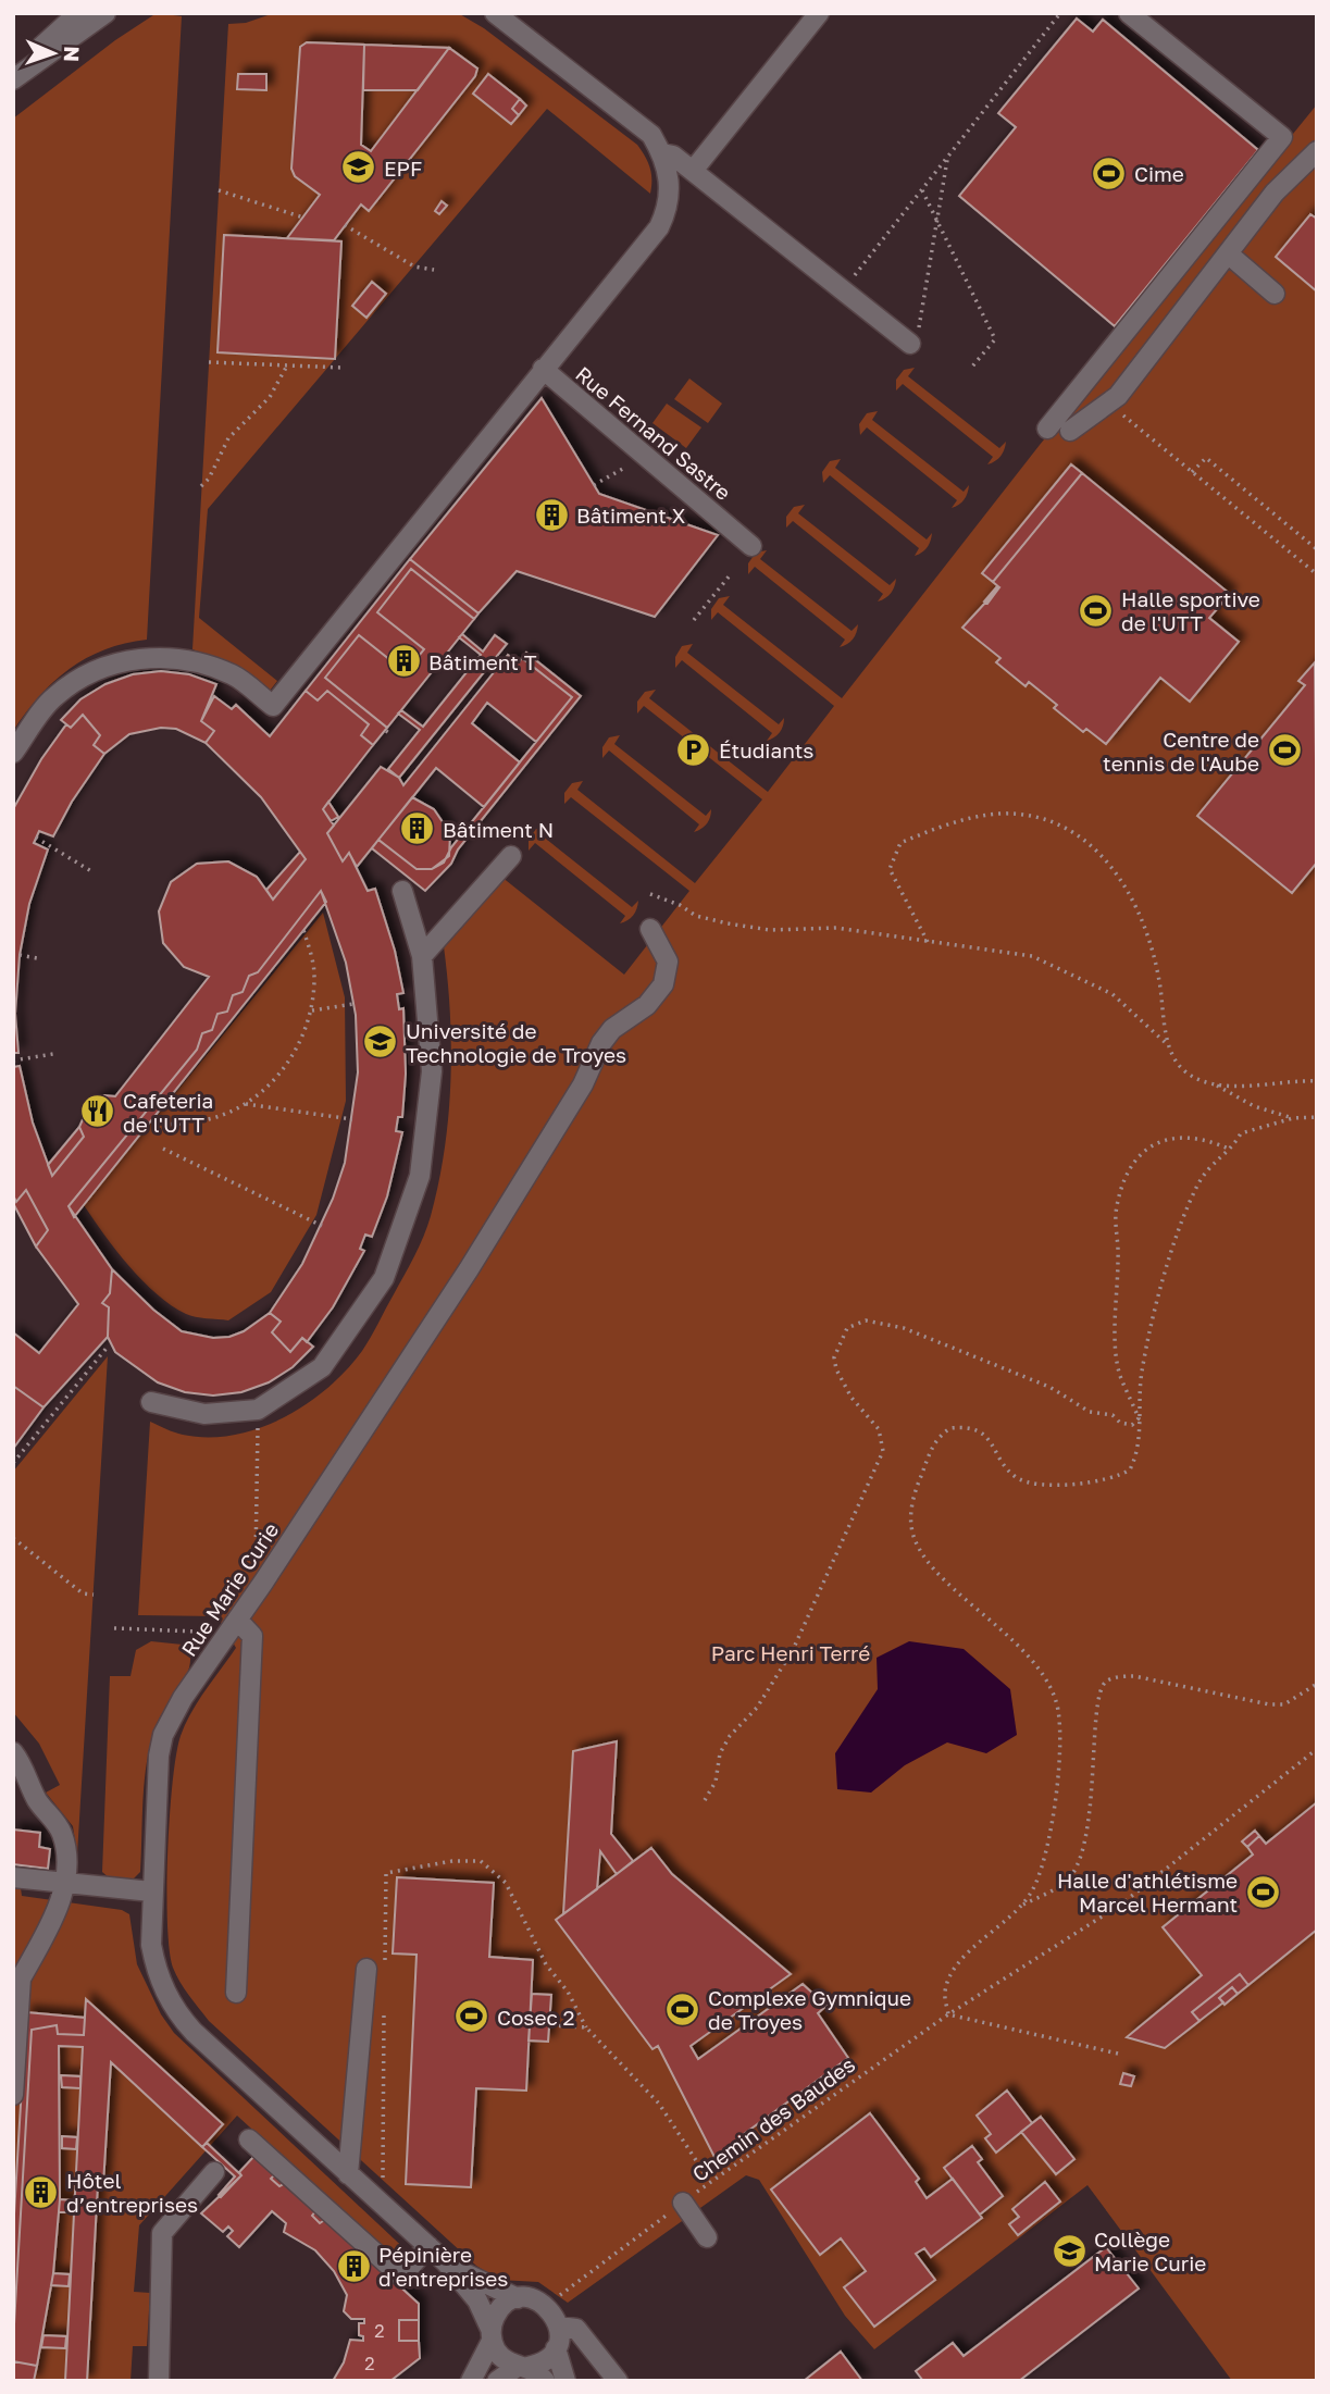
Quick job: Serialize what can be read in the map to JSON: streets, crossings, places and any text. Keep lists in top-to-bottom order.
{
  "streets": {
    "street": ["Rue Fernand Sastre", "Rue Marie Curie"],
    "path": ["Chemin des Baudes"]
  },
  "crossings": [
    ["Rue Marie Curie", "Chemin des Baudes"]
  ],
  "parks": ["Parc Henri Terré"],
  "places": {
    "school or university": ["EPF", "Université de Technologie de Troyes", "Collège Marie Curie"],
    "sports": [
      "Cime",
      "Halle sportive de l'UTT",
      "Centre de tennis de l'Aube",
      "Halle d'athlétisme Marcel Hermant",
      "Complexe Gymnique de Troyes",
      "Cosec 2"
    ],
    "building": [
      "Bâtiment X",
      "Bâtiment T",
      "Bâtiment N",
      "Hôtel d’entreprises",
      "Pépinière d'entreprises"
    ],
    "parking": ["Étudiants"],
    "restaurant": ["Cafeteria de l'UTT"]
  },
  "house_numbers": ["2", "2"],
  "north": "right"
}
